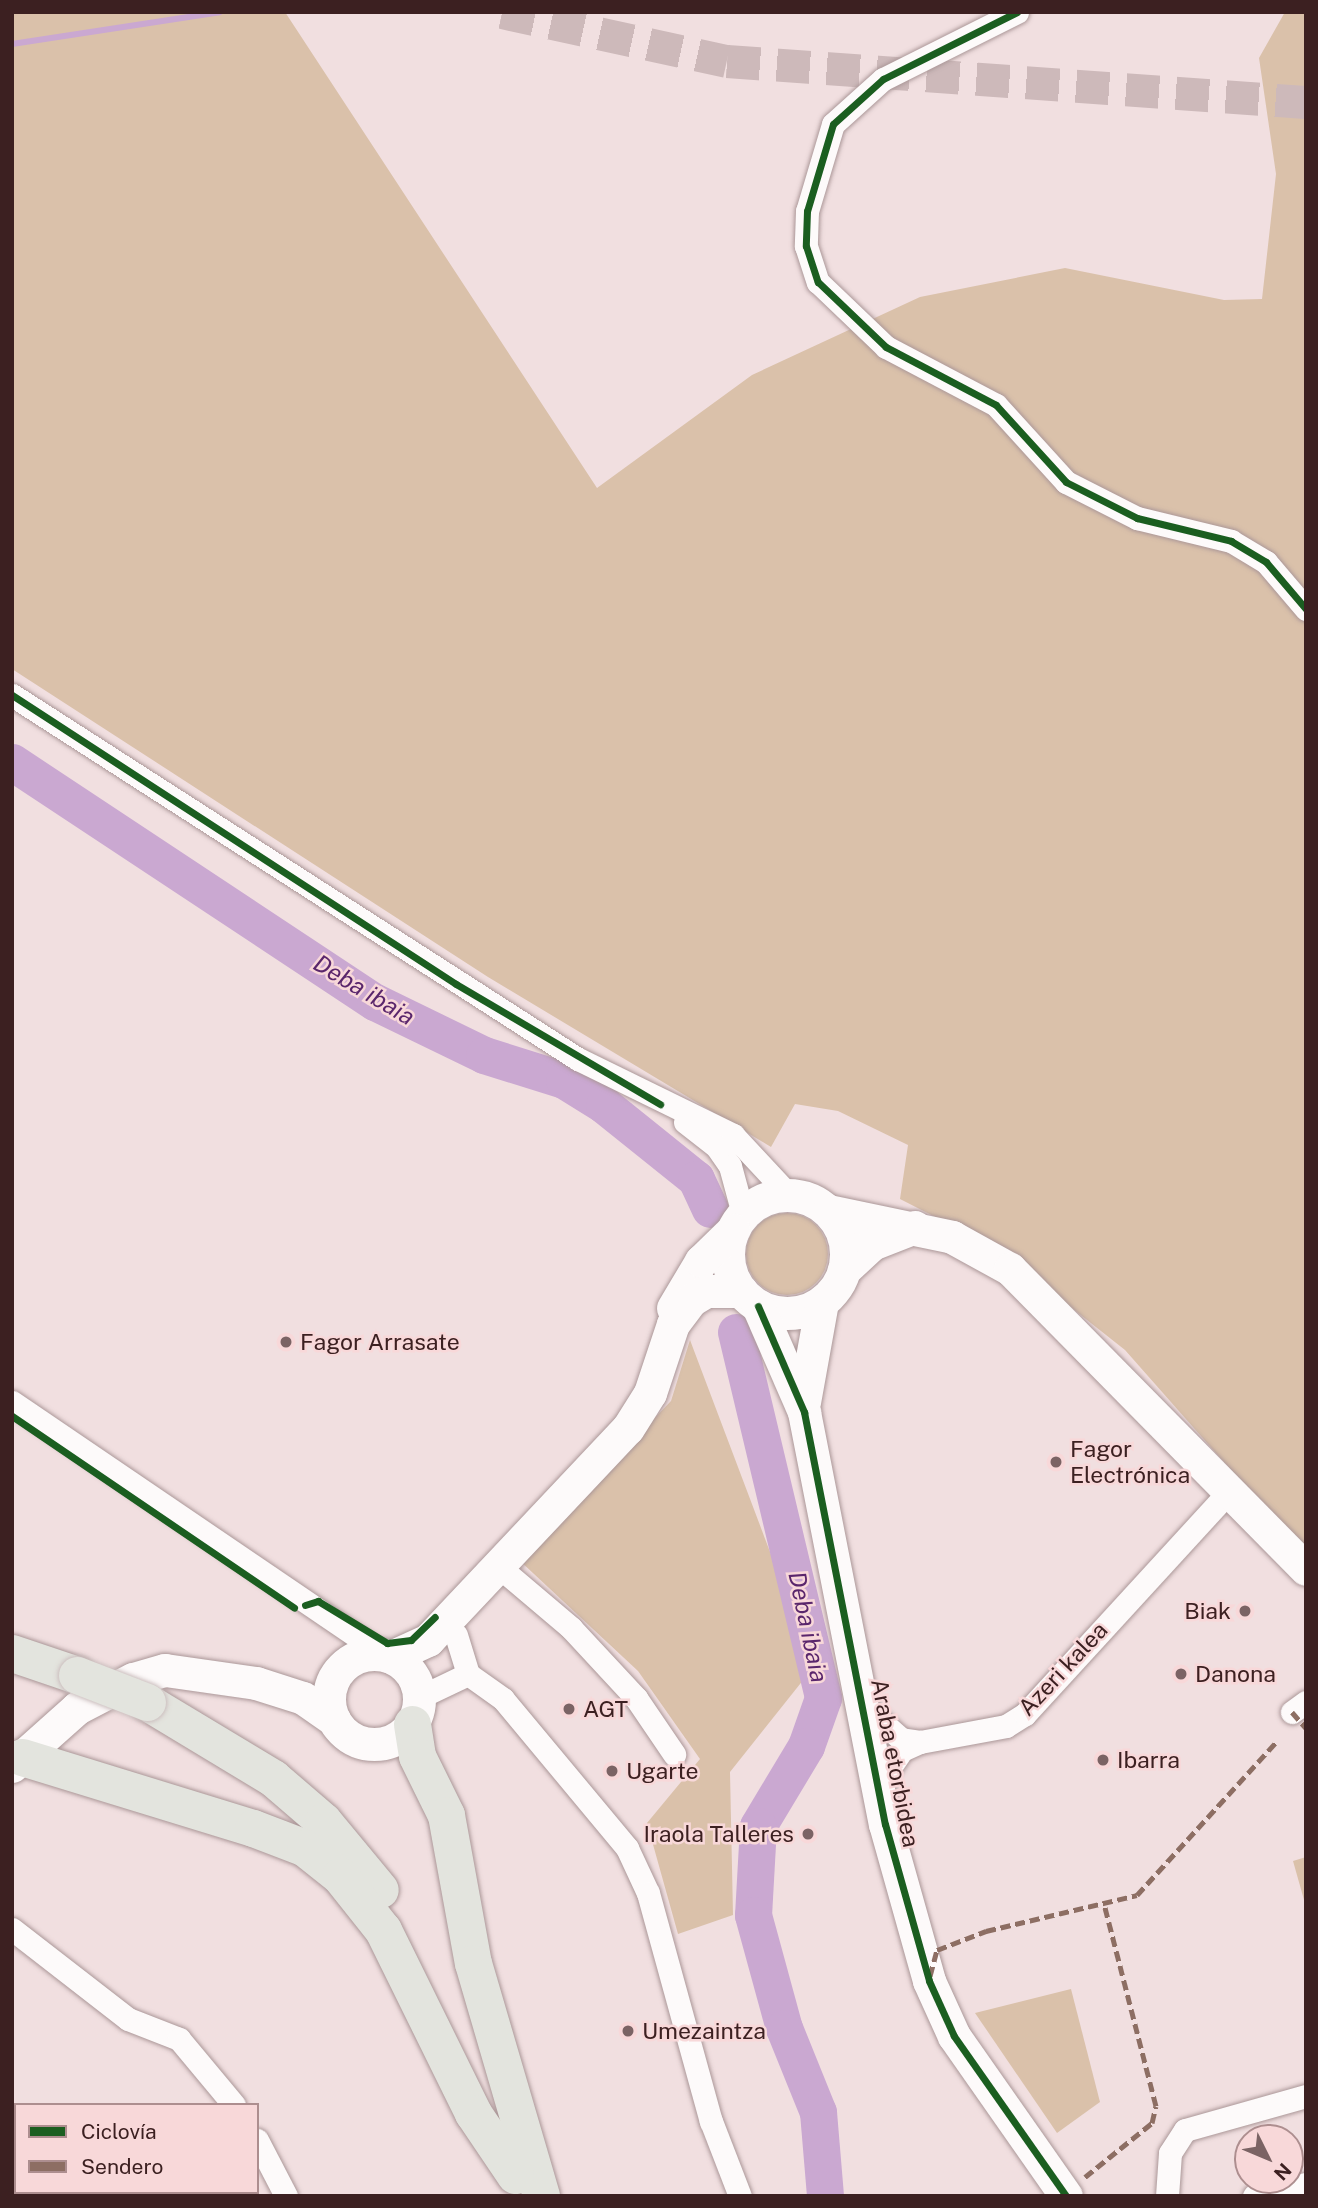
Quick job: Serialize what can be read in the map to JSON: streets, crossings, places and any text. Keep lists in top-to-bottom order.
{
  "streets": {
    "street": ["Azeri kalea", "Araba etorbidea"]
  },
  "water": ["Deba ibaia"],
  "places": [
    "Fagor Arrasate",
    "Fagor Electrónica",
    "Biak",
    "Danona",
    "AGT",
    "Ibarra",
    "Ugarte",
    "Iraola Talleres",
    "Umezaintza"
  ],
  "legend": ["Ciclovía", "Sendero"],
  "north": "bottom right"
}
